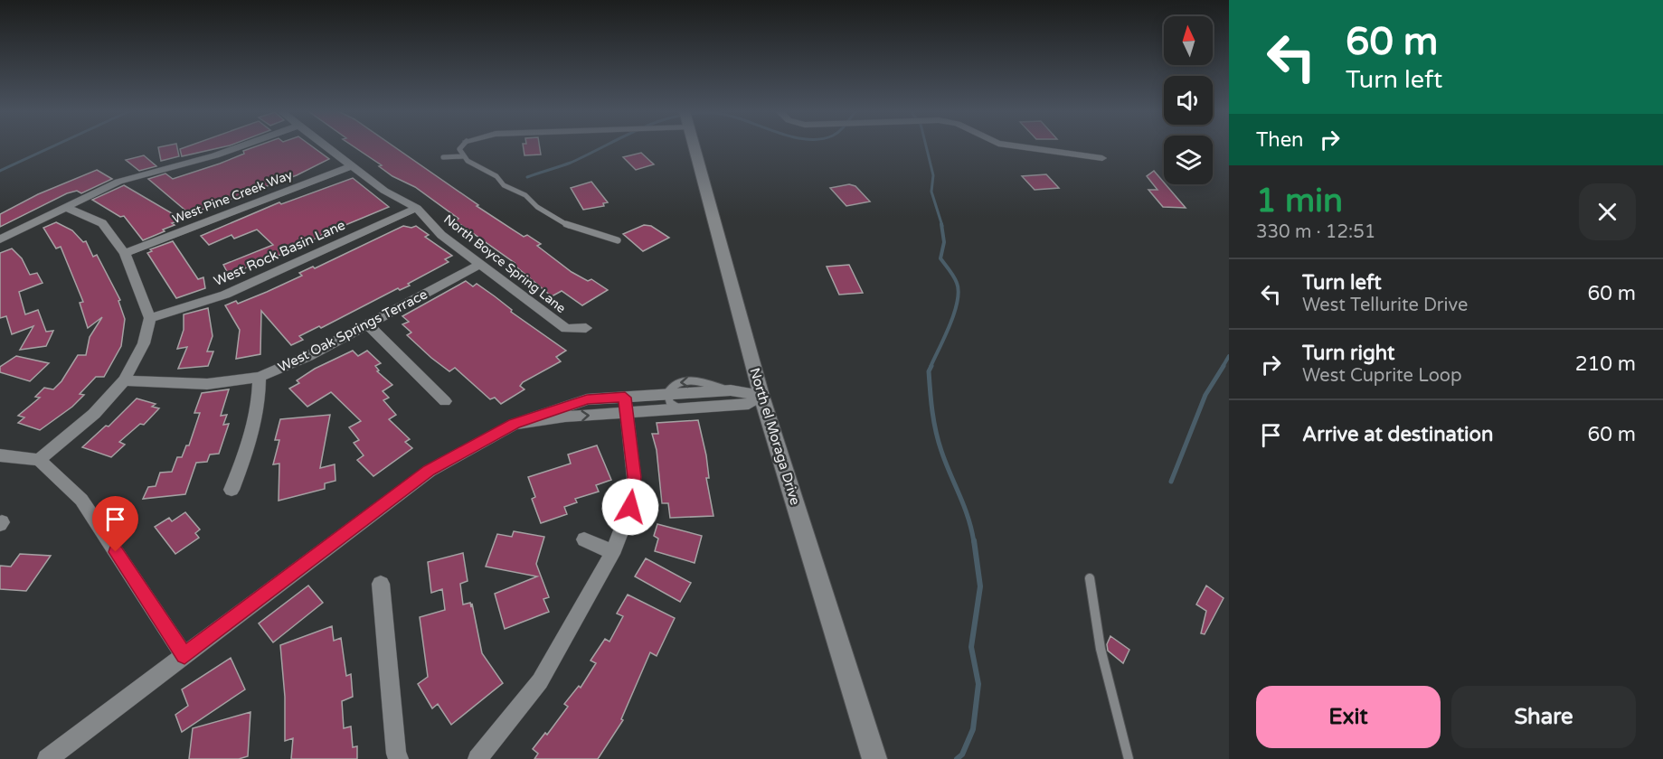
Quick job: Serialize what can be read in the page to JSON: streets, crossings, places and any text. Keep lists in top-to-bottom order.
{
  "streets": {
    "street": [
      "West Pine Creek Way",
      "West Rock Basin Lane",
      "North Boyce Spring Lane",
      "West Oak Springs Terrace",
      "North el Moraga Drive"
    ]
  },
  "crossings": [
    ["West Pine Creek Way", "North Boyce Spring Lane"],
    ["West Rock Basin Lane", "North Boyce Spring Lane"],
    ["North Boyce Spring Lane", "West Oak Springs Terrace"]
  ],
  "north": "top",
  "page": {
    "turn": ["60 m", "Turn left"],
    "then": "Then",
    "heading": ["1 min", "330 m · 12:51"],
    "list": [
      {
        "name": "Turn left",
        "note": "West Tellurite Drive",
        "value": "60 m"
      },
      {
        "name": "Turn right",
        "note": "West Cuprite Loop",
        "value": "210 m"
      },
      {
        "name": "Arrive at destination",
        "value": "60 m"
      }
    ],
    "buttons": ["Exit", "Share"]
  }
}
